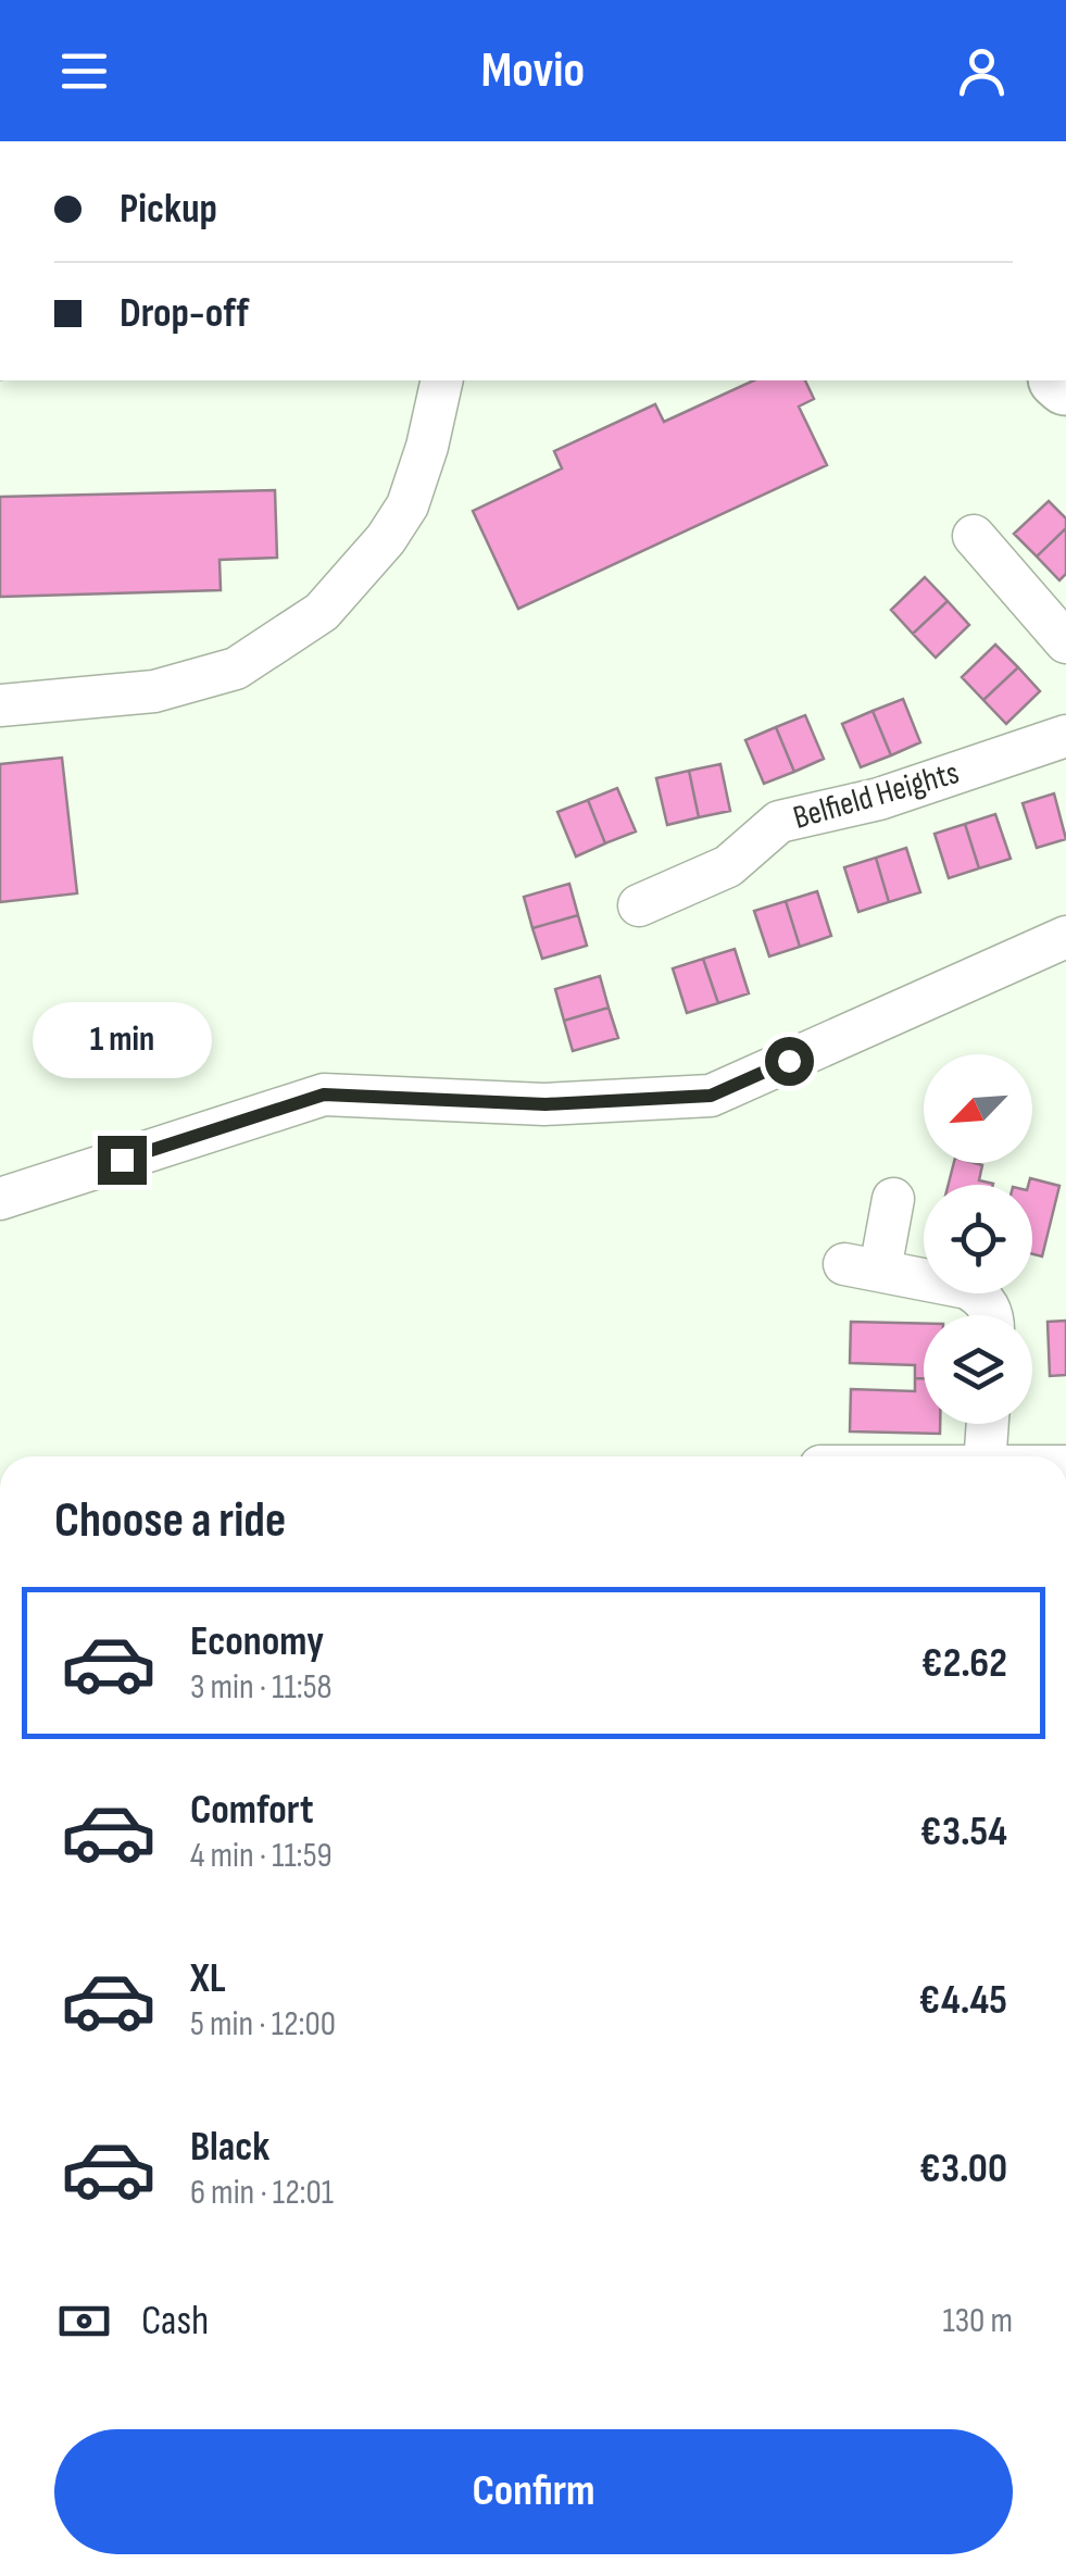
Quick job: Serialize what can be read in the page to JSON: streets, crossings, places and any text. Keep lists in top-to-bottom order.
{
  "streets": {
    "street": ["Belfield Heights"]
  },
  "north": "bottom left",
  "page": {
    "header": "Movio",
    "banner": ["Pickup", "Drop-off"],
    "bubble": "1 min",
    "heading": "Choose a ride",
    "list": [
      {
        "name": "Economy",
        "note": "3 min · 11:58",
        "value": "€2.62"
      },
      {
        "name": "Comfort",
        "note": "4 min · 11:59",
        "value": "€3.54"
      },
      {
        "name": "XL",
        "note": "5 min · 12:00",
        "value": "€4.45"
      },
      {
        "name": "Black",
        "note": "6 min · 12:01",
        "value": "€3.00"
      }
    ],
    "pay": ["Cash", "130 m"],
    "buttons": "Confirm"
  }
}
